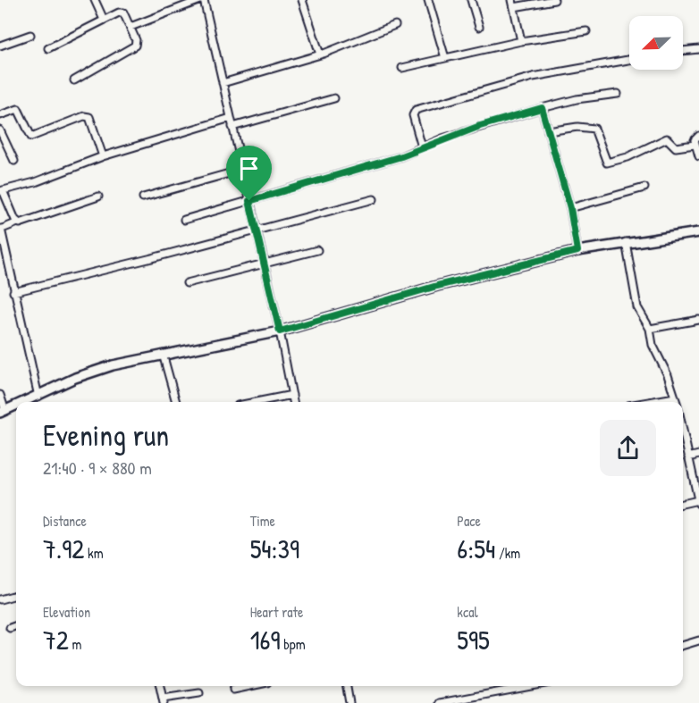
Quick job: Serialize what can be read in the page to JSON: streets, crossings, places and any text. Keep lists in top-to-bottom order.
{
  "north": "bottom left",
  "page": {
    "heading": ["Evening run", "21:40 · 9 × 880 m"],
    "stats": [
      ["Distance", "7.92 km"],
      ["Time", "54:39"],
      ["Pace", "6:54 /km"],
      ["Elevation", "72 m"],
      ["Heart rate", "169 bpm"],
      ["kcal", "595"]
    ]
  }
}
